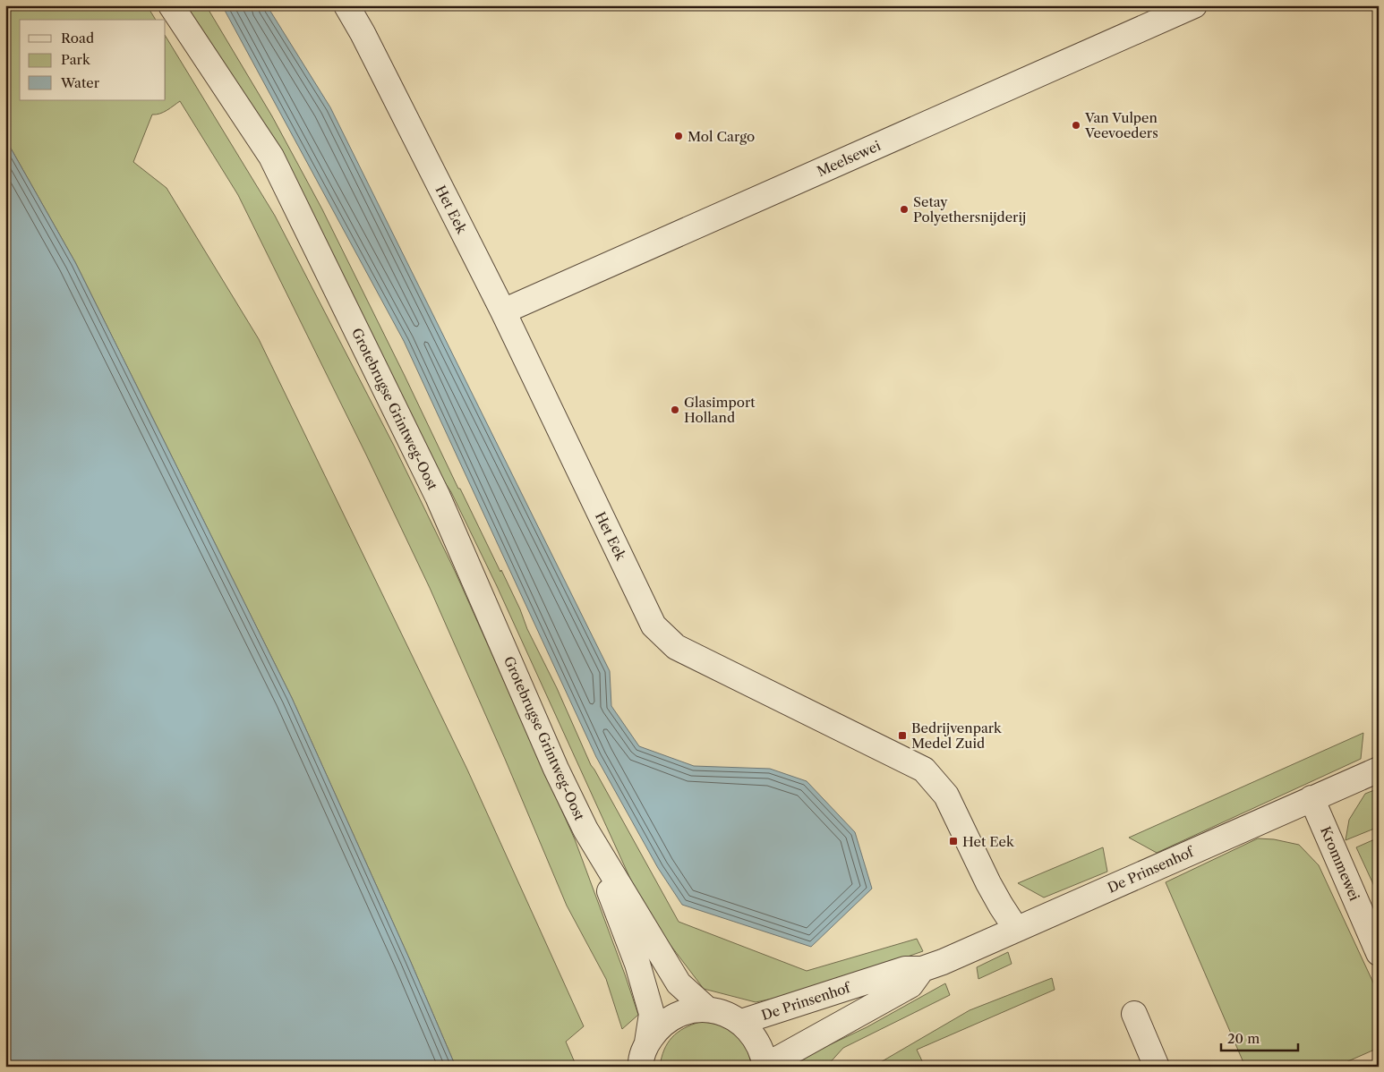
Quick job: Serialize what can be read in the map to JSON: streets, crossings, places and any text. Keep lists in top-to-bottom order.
{
  "streets": {
    "street": [
      "Meelsewei",
      "Het Eek",
      "Grotebrugse Grintweg-Oost",
      "Krommewei",
      "De Prinsenhof"
    ]
  },
  "crossings": [
    ["Meelsewei", "Het Eek"],
    ["Het Eek", "De Prinsenhof"],
    ["Krommewei", "De Prinsenhof"]
  ],
  "places": {
    "other": [
      "Van Vulpen Veevoeders",
      "Mol Cargo",
      "Setay Polyethersnijderij",
      "Glasimport Holland"
    ],
    "transit": ["Bedrijvenpark Medel Zuid", "Het Eek"]
  },
  "legend": ["Road", "Park", "Water"],
  "scale_bar": "20 m"
}
